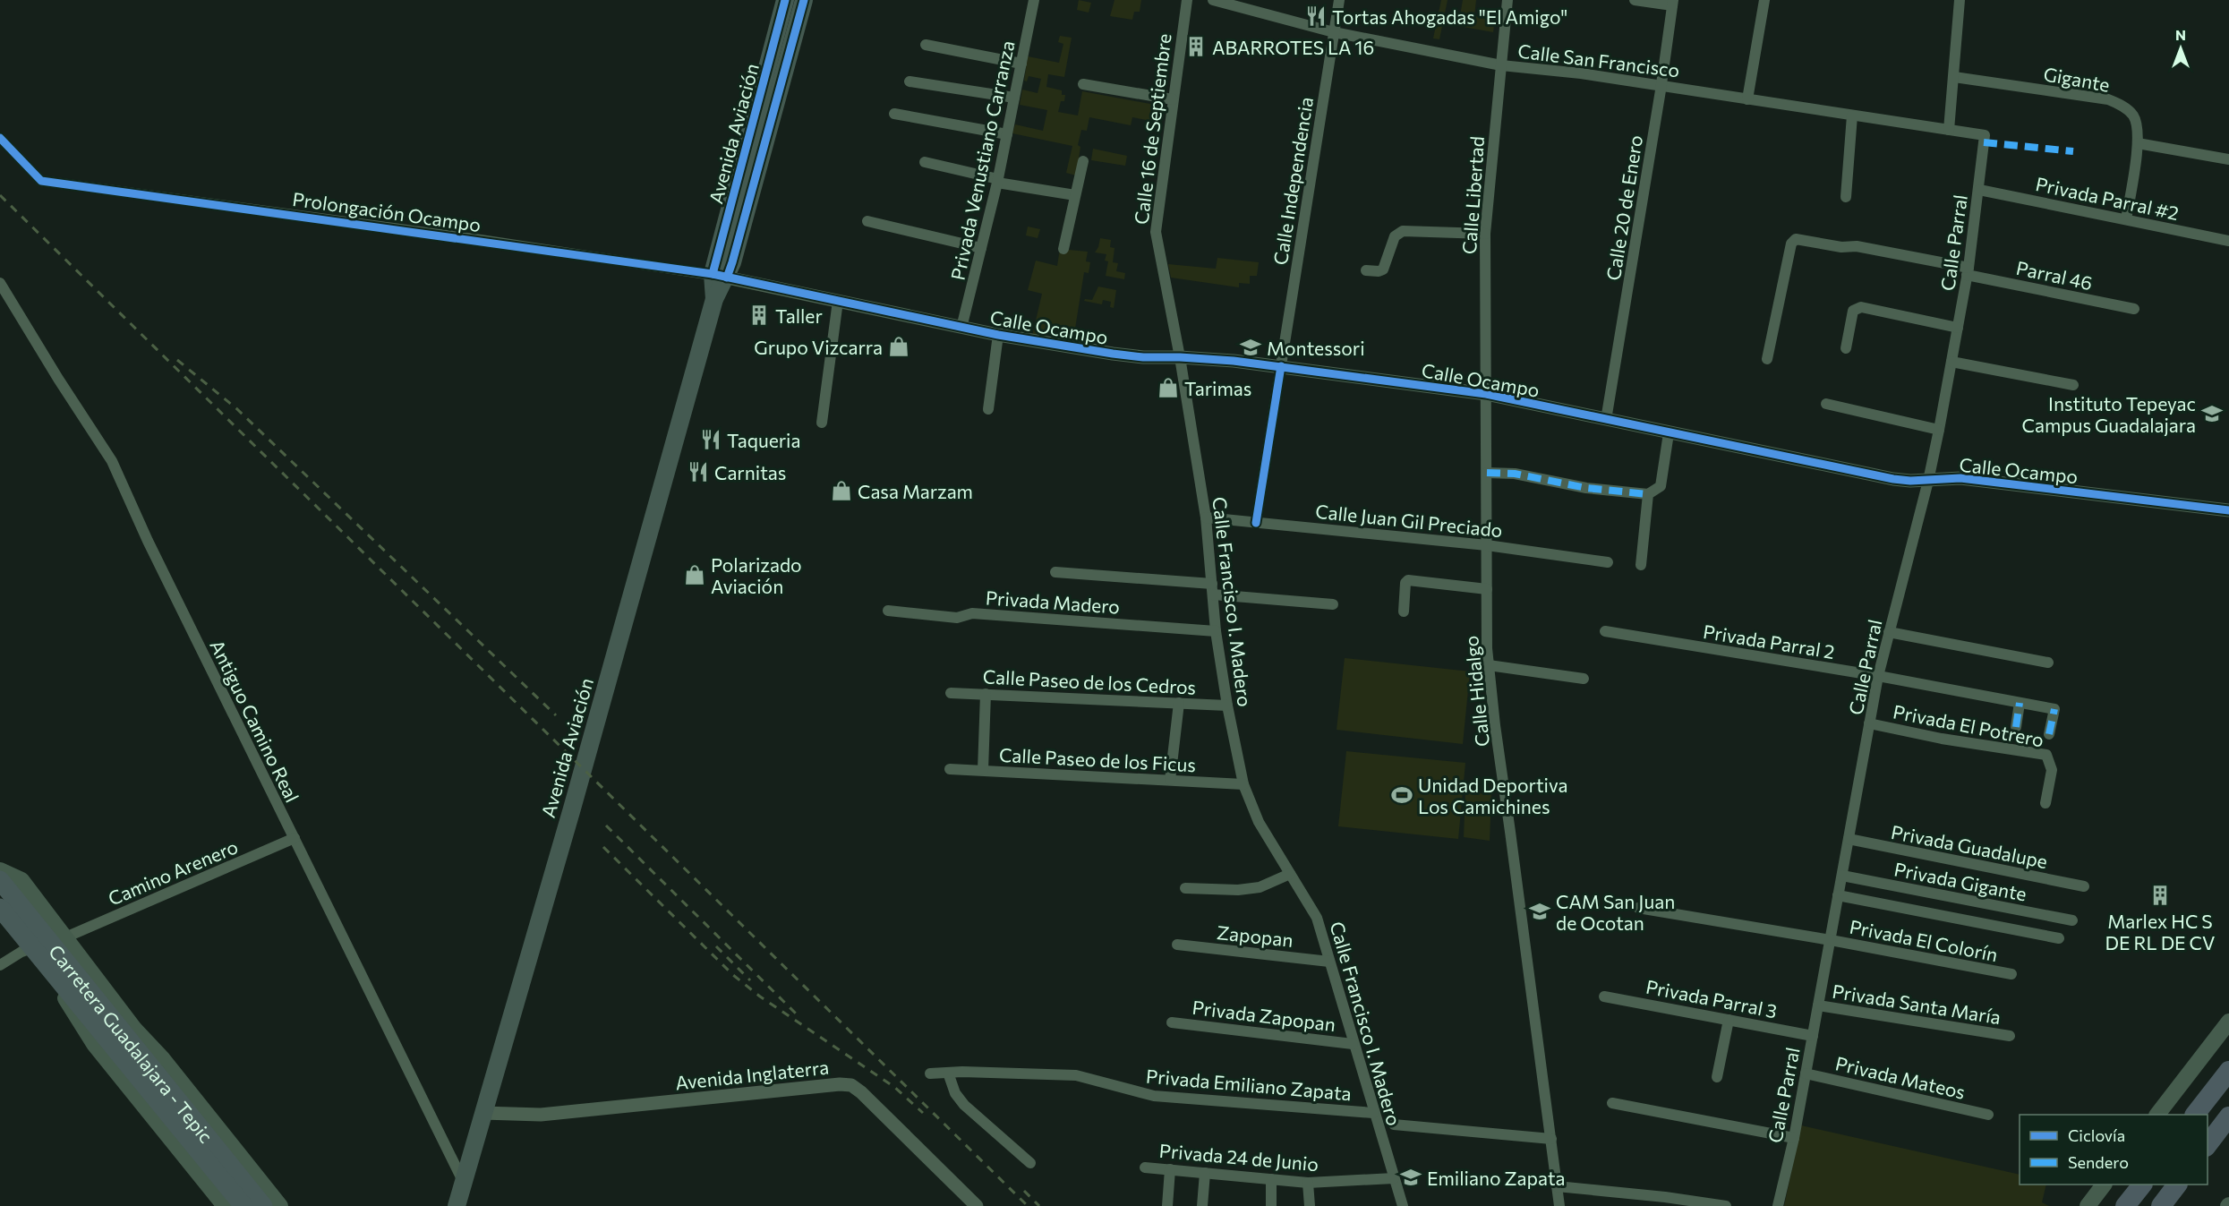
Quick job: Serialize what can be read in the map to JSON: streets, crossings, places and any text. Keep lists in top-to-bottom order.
{
  "streets": {
    "highway": ["Carretera Guadalajara - Tepic"],
    "main road": ["Avenida Aviación"],
    "street": [
      "Calle San Francisco",
      "Gigante",
      "Calle 16 de Septiembre",
      "Privada Venustiano Carranza",
      "Calle Independencia",
      "Calle Libertad",
      "Privada Parral #2",
      "Calle 20 de Enero",
      "Prolongación Ocampo",
      "Calle Parral",
      "Parral 46",
      "Calle Ocampo",
      "Calle Juan Gil Preciado",
      "Privada Madero",
      "Calle Francisco I. Madero",
      "Privada Parral 2",
      "Calle Paseo de los Cedros",
      "Calle Hidalgo",
      "Antiguo Camino Real",
      "Privada El Potrero",
      "Calle Paseo de los Ficus",
      "Privada Guadalupe",
      "Camino Arenero",
      "Privada Gigante",
      "Zapopan",
      "Privada El Colorín",
      "Privada Parral 3",
      "Privada Santa María",
      "Privada Zapopan",
      "Avenida Inglaterra",
      "Privada Mateos",
      "Privada Emiliano Zapata",
      "Privada 24 de Junio"
    ]
  },
  "crossings": [
    ["Calle San Francisco", "Calle Independencia"],
    ["Calle San Francisco", "Calle Libertad"],
    ["Calle San Francisco", "Calle 20 de Enero"],
    ["Calle San Francisco", "Calle Parral"],
    ["Gigante", "Privada Parral #2"],
    ["Calle 16 de Septiembre", "Calle Ocampo"],
    ["Calle 16 de Septiembre", "Calle Francisco I. Madero"],
    ["Avenida Aviación", "Prolongación Ocampo"],
    ["Avenida Aviación", "Calle Ocampo"],
    ["Avenida Aviación", "Antiguo Camino Real"],
    ["Avenida Aviación", "Avenida Inglaterra"],
    ["Privada Venustiano Carranza", "Calle Ocampo"],
    ["Calle Independencia", "Calle Ocampo"],
    ["Calle Independencia", "Calle Juan Gil Preciado"],
    ["Calle Libertad", "Calle Ocampo"],
    ["Calle Libertad", "Calle Hidalgo"],
    ["Privada Parral #2", "Calle Parral"],
    ["Calle 20 de Enero", "Calle Ocampo"],
    ["Prolongación Ocampo", "Calle Ocampo"],
    ["Calle Parral", "Parral 46"],
    ["Calle Parral", "Calle Ocampo"],
    ["Calle Parral", "Privada Parral 2"],
    ["Calle Parral", "Privada El Potrero"],
    ["Calle Parral", "Privada Guadalupe"],
    ["Calle Parral", "Privada Gigante"],
    ["Calle Parral", "Privada El Colorín"],
    ["Calle Parral", "Privada Parral 3"],
    ["Calle Parral", "Privada Santa María"],
    ["Calle Parral", "Privada Mateos"],
    ["Calle Ocampo", "Calle Francisco I. Madero"],
    ["Calle Ocampo", "Calle Hidalgo"],
    ["Calle Juan Gil Preciado", "Calle Francisco I. Madero"],
    ["Calle Juan Gil Preciado", "Calle Hidalgo"],
    ["Privada Madero", "Calle Francisco I. Madero"],
    ["Calle Francisco I. Madero", "Calle Paseo de los Cedros"],
    ["Calle Francisco I. Madero", "Calle Paseo de los Ficus"],
    ["Calle Francisco I. Madero", "Zapopan"],
    ["Calle Francisco I. Madero", "Privada Zapopan"],
    ["Calle Francisco I. Madero", "Privada Emiliano Zapata"],
    ["Calle Francisco I. Madero", "Privada 24 de Junio"],
    ["Antiguo Camino Real", "Camino Arenero"]
  ],
  "places": {
    "restaurant": ["Tortas Ahogadas \"El Amigo\"", "Taqueria", "Carnitas"],
    "building": ["ABARROTES LA 16", "Taller", "Marlex HC S DE RL DE CV"],
    "shop": [
      "Grupo Vizcarra",
      "Tarimas",
      "Casa Marzam",
      "Polarizado Aviación"
    ],
    "school or university": [
      "Montessori",
      "Instituto Tepeyac Campus Guadalajara",
      "CAM San Juan de Ocotan",
      "Emiliano Zapata"
    ],
    "sports": ["Unidad Deportiva Los Camichines"]
  },
  "legend": ["Ciclovía", "Sendero"],
  "north": "top"
}
